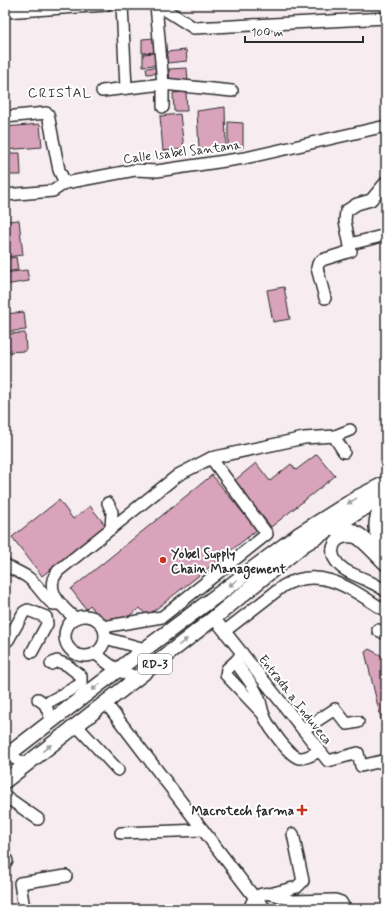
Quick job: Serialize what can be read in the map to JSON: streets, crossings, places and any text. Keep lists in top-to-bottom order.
{
  "streets": {
    "main road": ["RD-3"],
    "street": ["Calle Isabel Santana", "Entrada a Induveca"]
  },
  "crossings": [
    ["RD-3", "Entrada a Induveca"]
  ],
  "districts": ["CRISTAL"],
  "places": {
    "other": ["Yobel Supply Chain Management"],
    "health": ["Macrotech farma"]
  },
  "scale_bar": "100 m"
}
